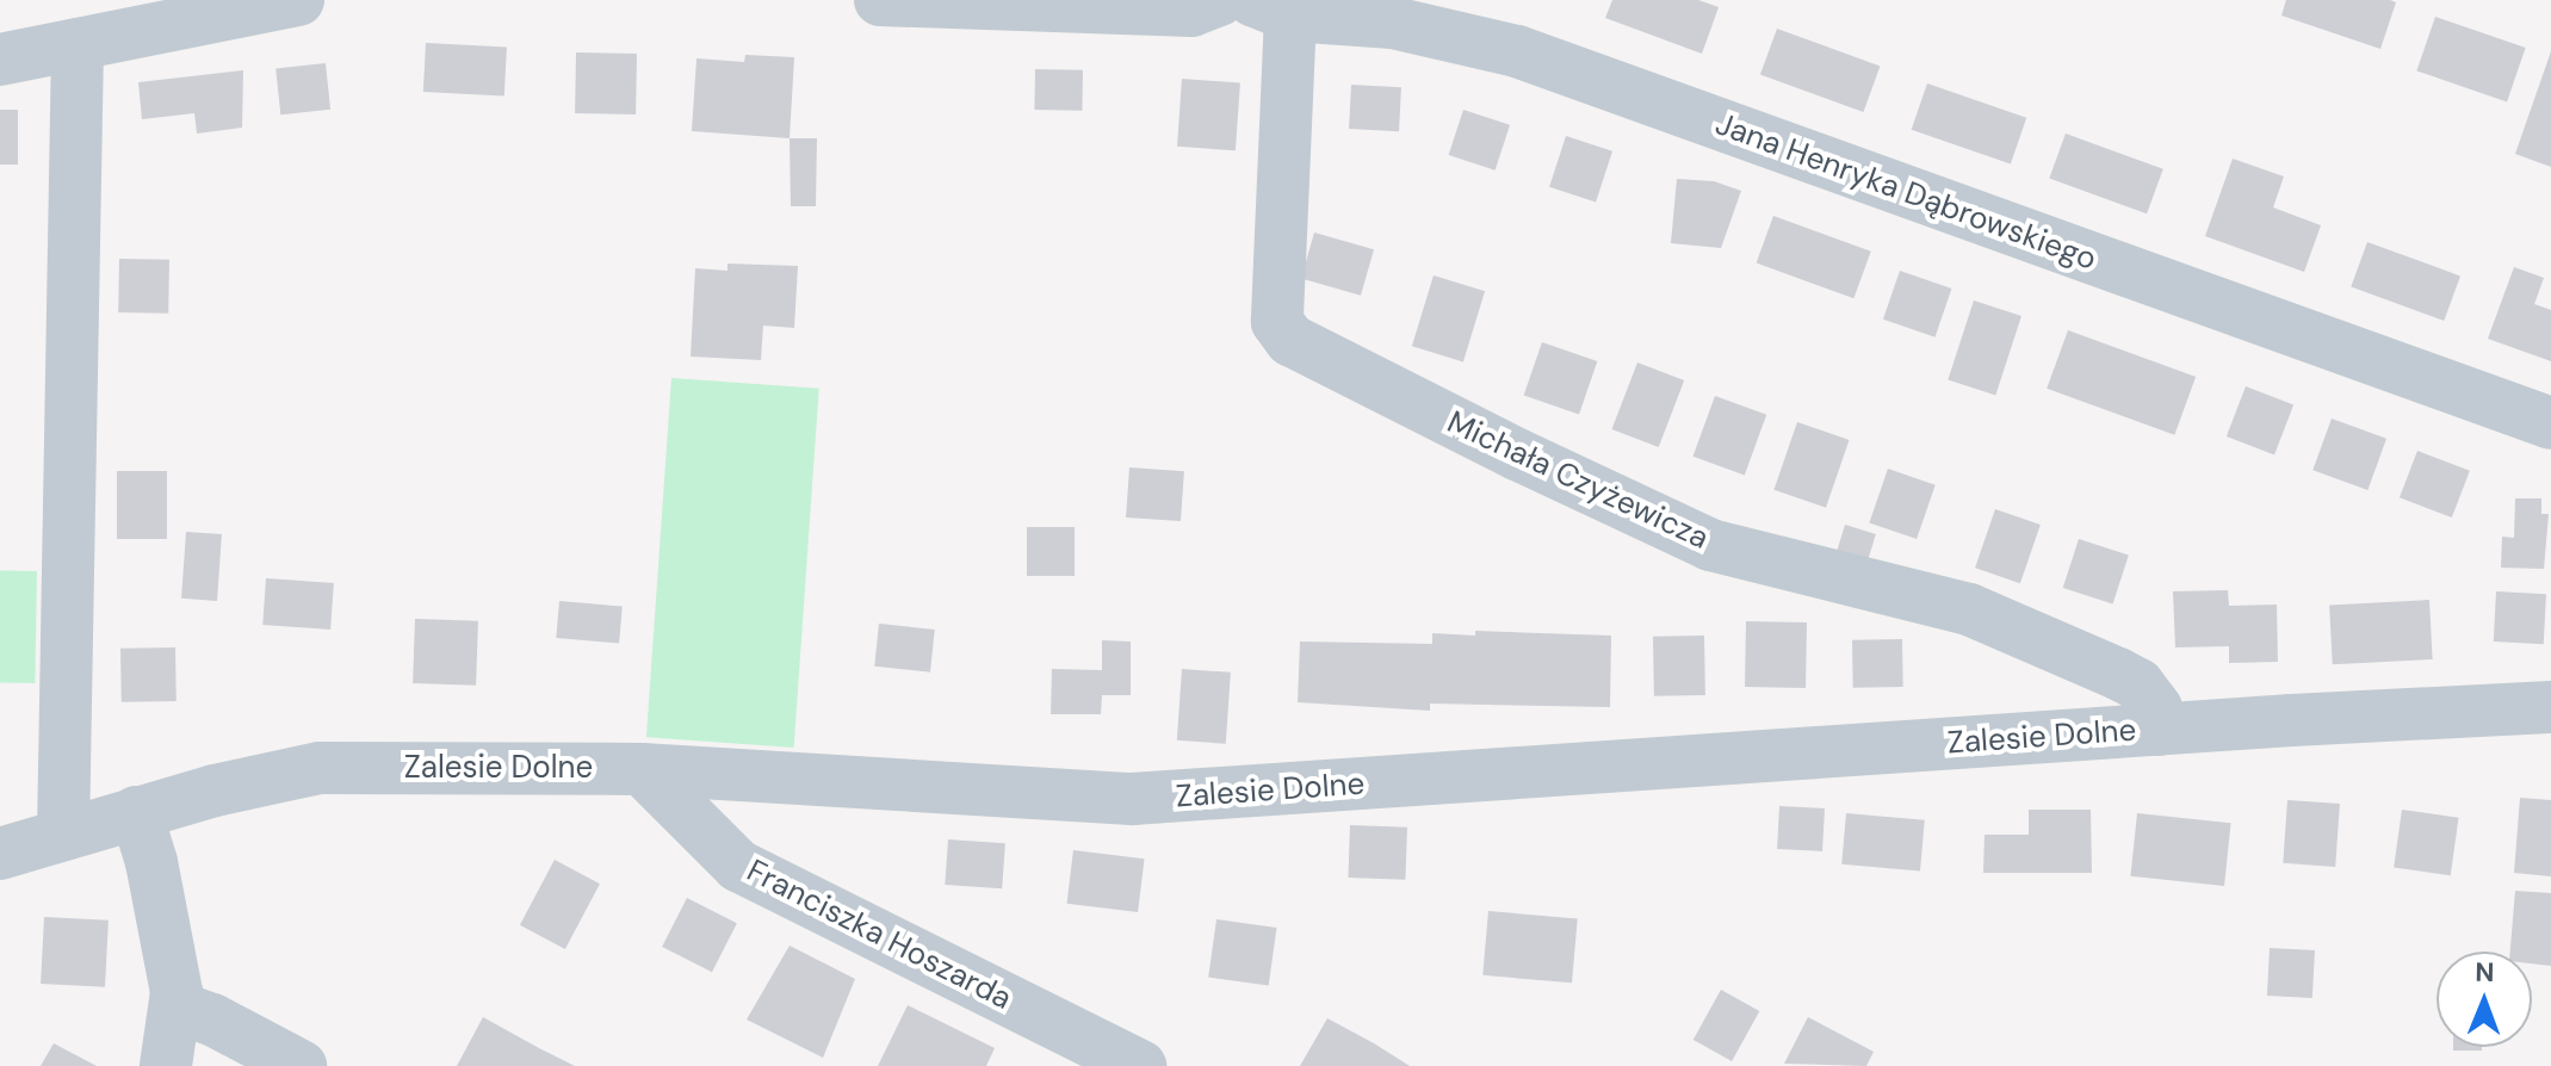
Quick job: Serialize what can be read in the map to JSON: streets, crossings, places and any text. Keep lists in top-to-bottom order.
{
  "streets": {
    "street": [
      "Jana Henryka Dąbrowskiego",
      "Michała Czyżewicza",
      "Zalesie Dolne",
      "Franciszka Hoszarda"
    ]
  },
  "crossings": [
    ["Jana Henryka Dąbrowskiego", "Michała Czyżewicza"],
    ["Michała Czyżewicza", "Zalesie Dolne"],
    ["Zalesie Dolne", "Franciszka Hoszarda"]
  ],
  "north": "top"
}
